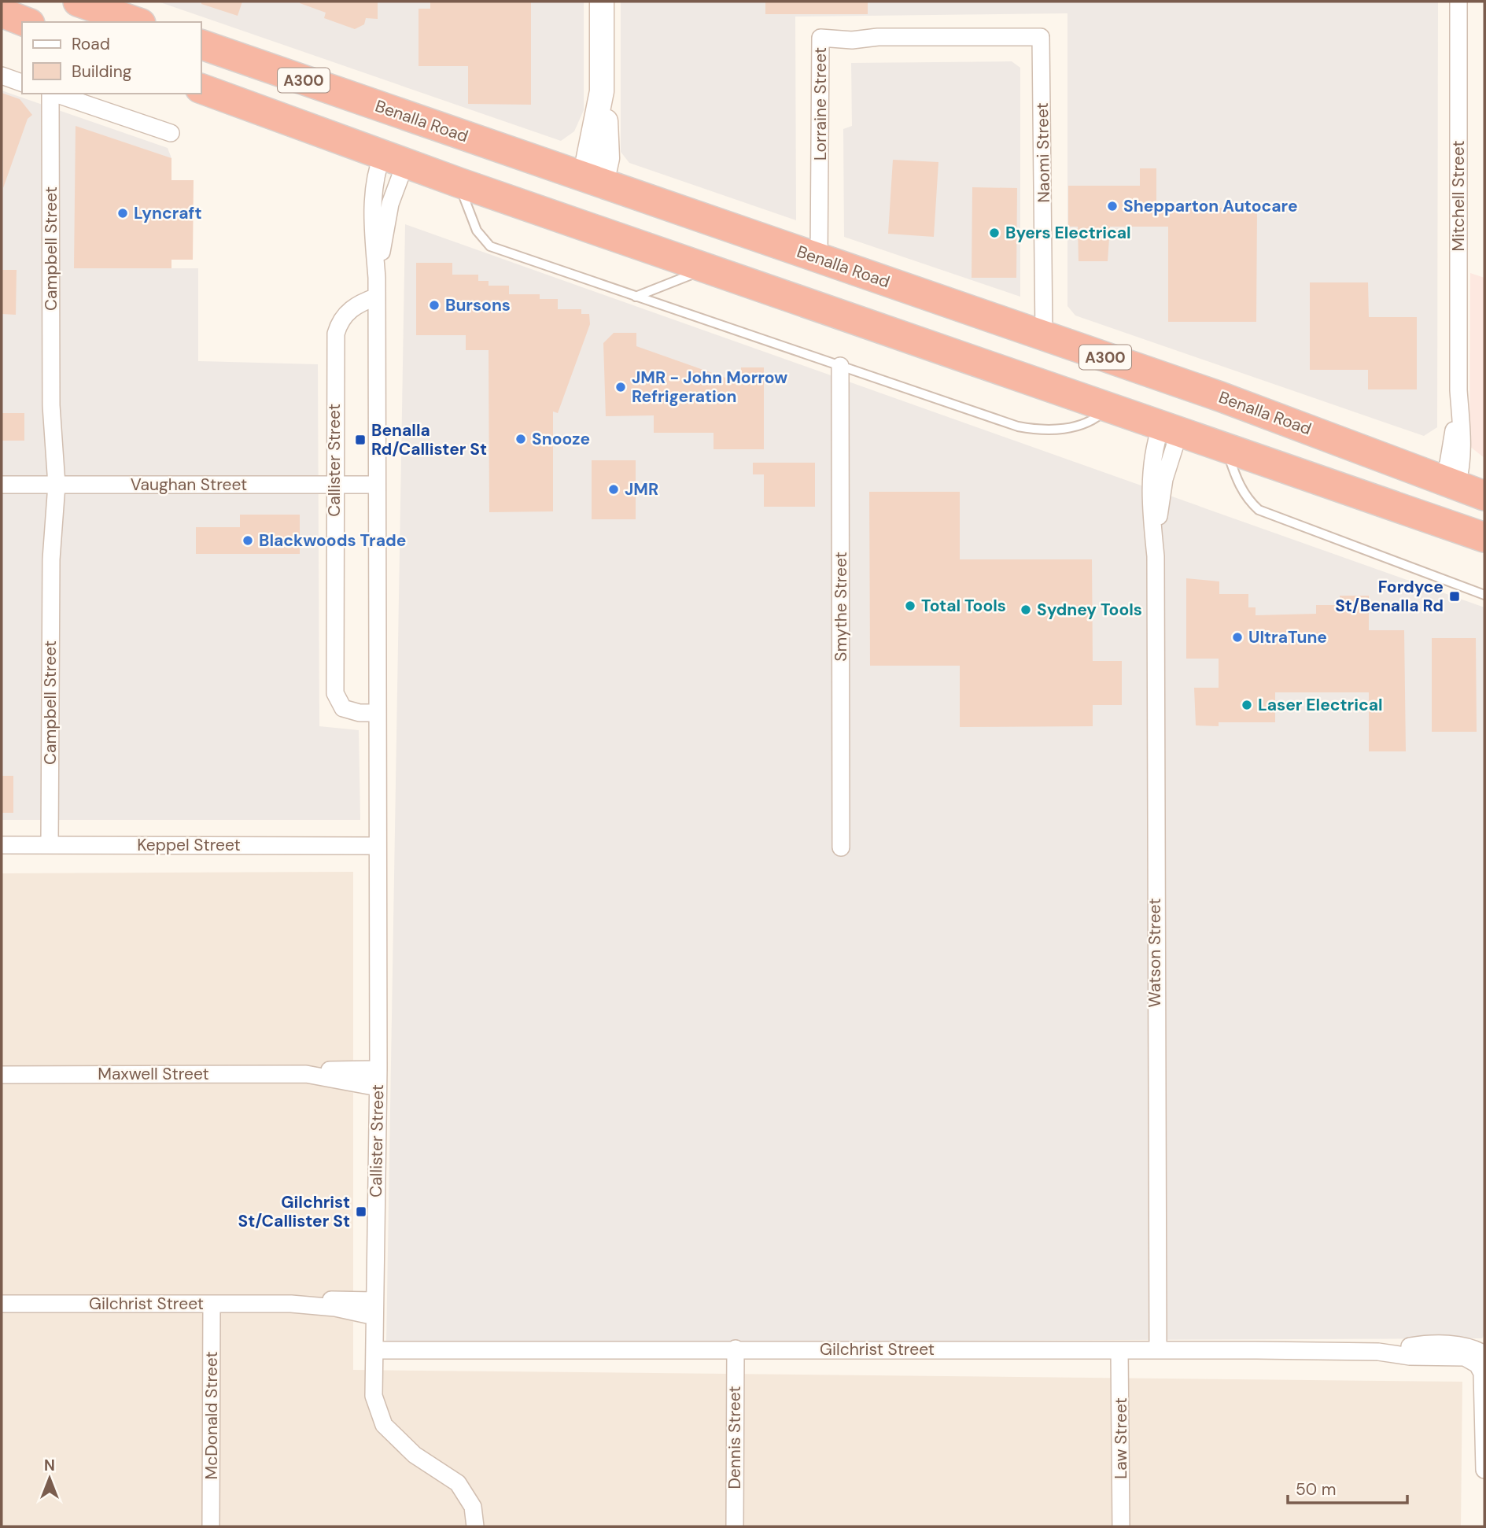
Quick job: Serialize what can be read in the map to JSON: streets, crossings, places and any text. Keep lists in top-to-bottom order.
{
  "streets": {
    "highway": ["A300", "Benalla Road"],
    "street": [
      "Lorraine Street",
      "Naomi Street",
      "Mitchell Street",
      "Campbell Street",
      "Callister Street",
      "Vaughan Street",
      "Smythe Street",
      "Keppel Street",
      "Watson Street",
      "Maxwell Street",
      "Gilchrist Street",
      "McDonald Street",
      "Dennis Street",
      "Law Street"
    ]
  },
  "crossings": [
    ["A300", "Callister Street"],
    ["A300", "Watson Street"],
    ["Lorraine Street", "Benalla Road"],
    ["Lorraine Street", "Naomi Street"],
    ["Benalla Road", "Naomi Street"],
    ["Benalla Road", "Mitchell Street"],
    ["Campbell Street", "Vaughan Street"],
    ["Campbell Street", "Keppel Street"],
    ["Callister Street", "Vaughan Street"],
    ["Callister Street", "Keppel Street"],
    ["Callister Street", "Maxwell Street"],
    ["Callister Street", "Gilchrist Street"],
    ["Watson Street", "Gilchrist Street"],
    ["Gilchrist Street", "McDonald Street"],
    ["Gilchrist Street", "Dennis Street"],
    ["Gilchrist Street", "Law Street"]
  ],
  "places": {
    "other": [
      "Shepparton Autocare",
      "Lyncraft",
      "Byers Electrical",
      "Bursons",
      "JMR - John Morrow Refrigeration",
      "Snooze",
      "JMR",
      "Blackwoods Trade",
      "Total Tools",
      "Sydney Tools",
      "UltraTune",
      "Laser Electrical"
    ],
    "transit": ["Benalla Rd/Callister St", "Fordyce St/Benalla Rd", "Gilchrist St/Callister St"]
  },
  "legend": ["Road", "Building"],
  "scale_bar": "50 m",
  "north": "top"
}
